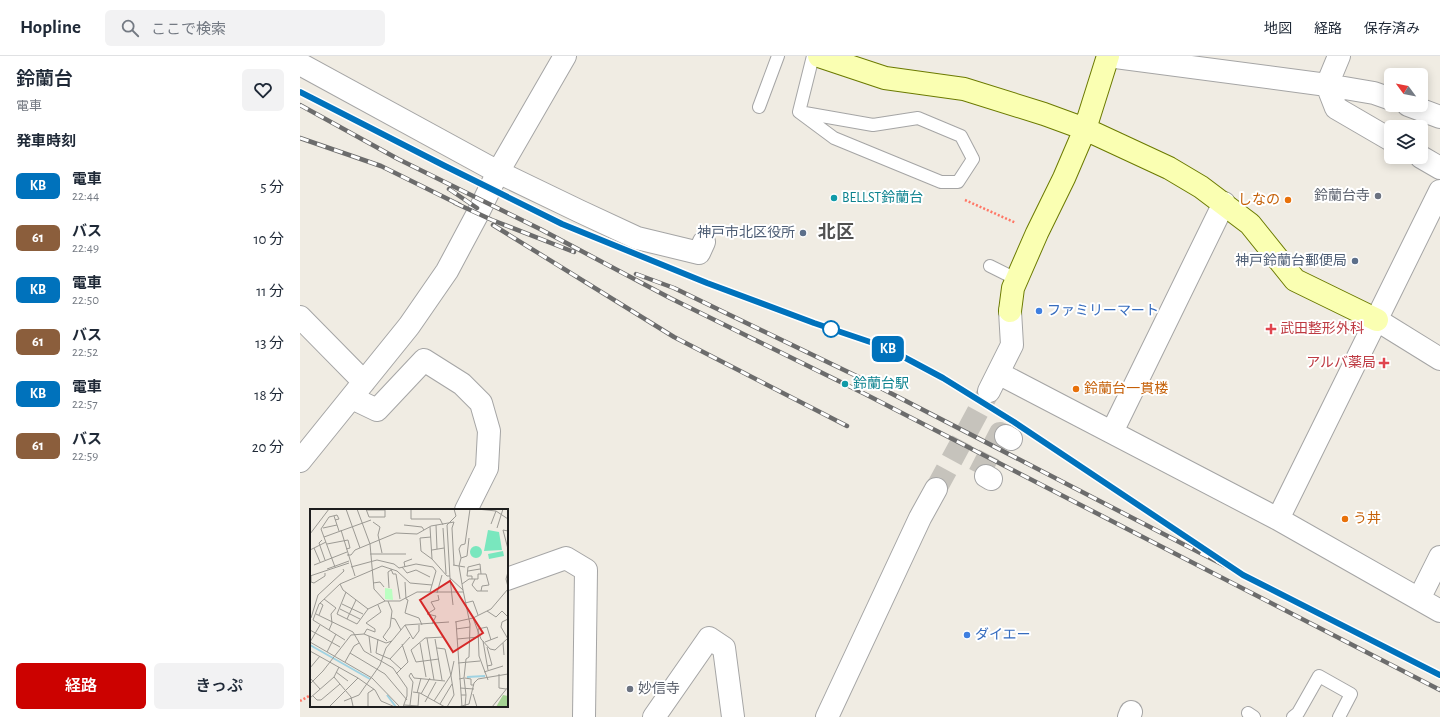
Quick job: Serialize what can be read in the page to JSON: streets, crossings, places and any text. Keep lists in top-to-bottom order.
{
  "districts": ["北区"],
  "places": {
    "other": [
      "鈴蘭台寺",
      "BELLST鈴蘭台",
      "しなの",
      "神戸市北区役所",
      "神戸鈴蘭台郵便局",
      "ファミリーマート",
      "鈴蘭台駅",
      "鈴蘭台一貫楼",
      "う丼",
      "ダイエー",
      "妙信寺"
    ],
    "health": ["武田整形外科", "アルバ薬局"]
  },
  "north": "top left",
  "page": {
    "header": "Hopline",
    "search": "ここで検索",
    "nav": ["地図", "経路", "保存済み"],
    "heading": [
      ["鈴蘭台", "電車"],
      "発車時刻"
    ],
    "on_map": "KB",
    "list": [
      {
        "mark": "KB",
        "name": "電車",
        "note": "22:44",
        "value": "5 分"
      },
      {
        "mark": "61",
        "name": "バス",
        "note": "22:49",
        "value": "10 分"
      },
      {
        "mark": "KB",
        "name": "電車",
        "note": "22:50",
        "value": "11 分"
      },
      {
        "mark": "61",
        "name": "バス",
        "note": "22:52",
        "value": "13 分"
      },
      {
        "mark": "KB",
        "name": "電車",
        "note": "22:57",
        "value": "18 分"
      },
      {
        "mark": "61",
        "name": "バス",
        "note": "22:59",
        "value": "20 分"
      }
    ],
    "buttons": ["経路", "きっぷ"]
  }
}
